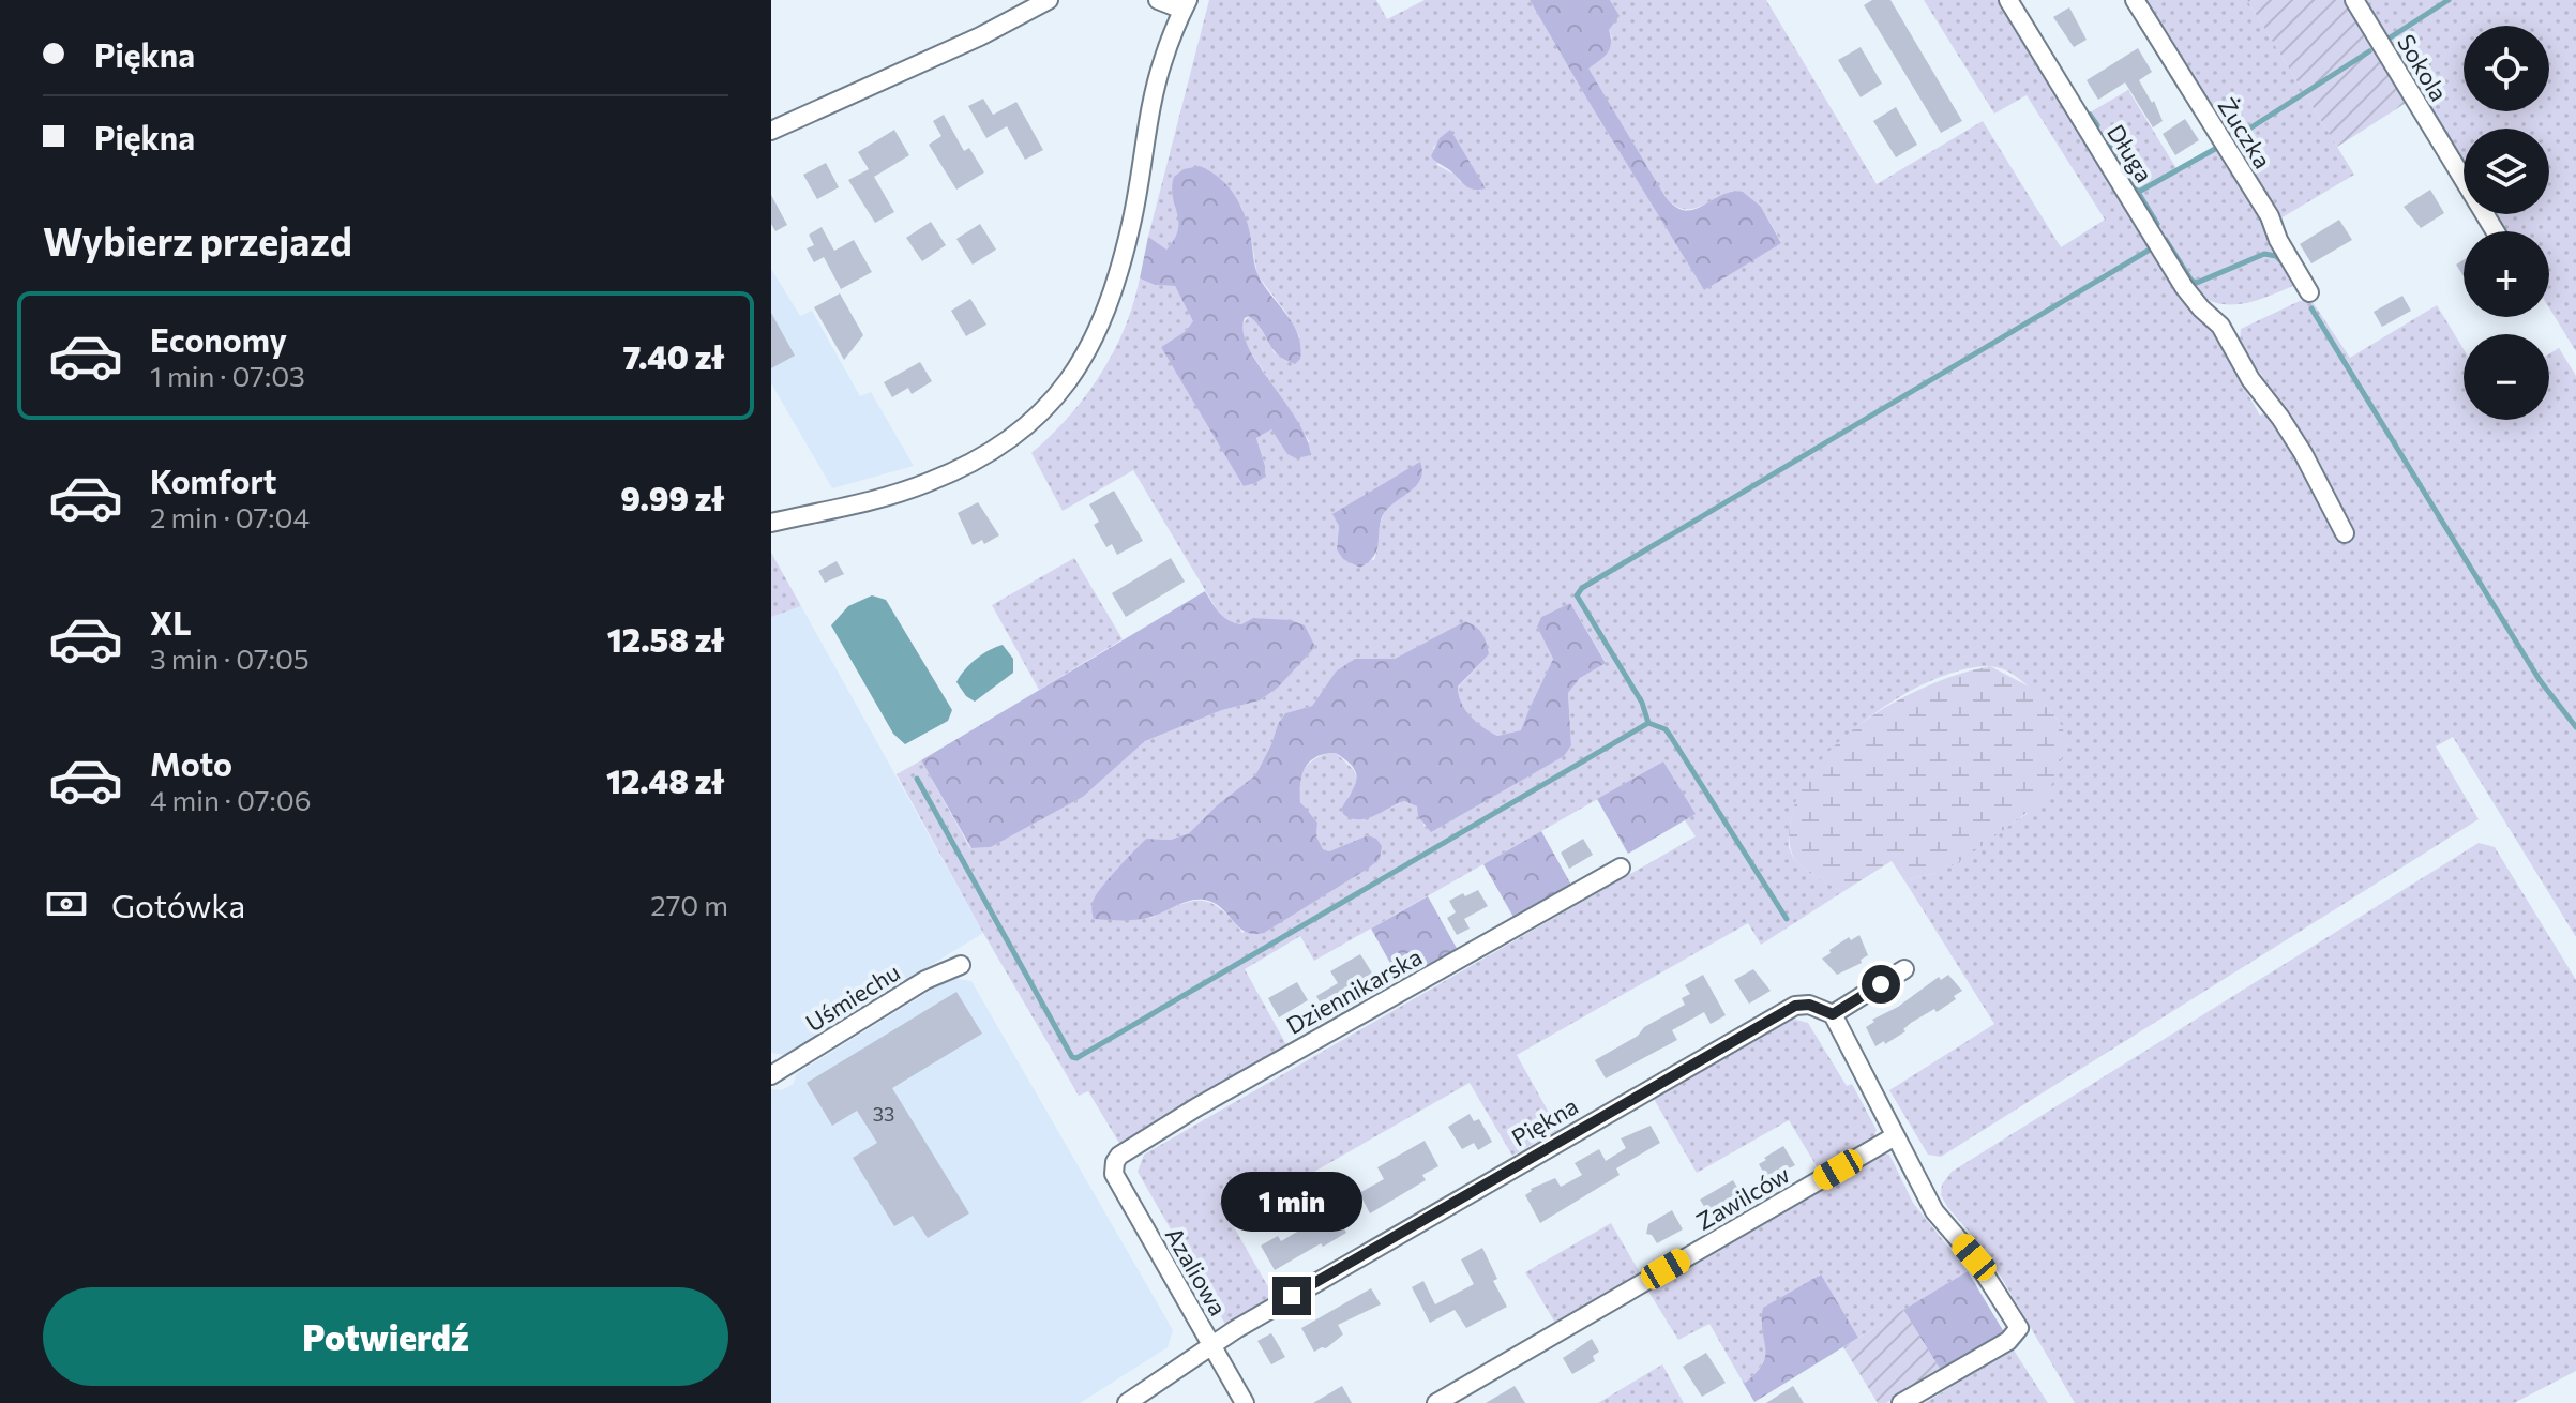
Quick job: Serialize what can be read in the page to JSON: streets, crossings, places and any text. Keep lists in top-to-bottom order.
{
  "streets": {
    "street": [
      "Sokola",
      "Żuczka",
      "Długa",
      "Dziennikarska",
      "Uśmiechu",
      "Piękna",
      "Zawilców",
      "Azaliowa"
    ]
  },
  "crossings": [
    ["Dziennikarska", "Azaliowa"],
    ["Piękna", "Azaliowa"]
  ],
  "house_numbers": ["33"],
  "page": {
    "banner": ["Piękna", "Piękna"],
    "map_buttons": ["+", "−"],
    "heading": "Wybierz przejazd",
    "list": [
      {
        "name": "Economy",
        "note": "1 min · 07:03",
        "value": "7.40 zł"
      },
      {
        "name": "Komfort",
        "note": "2 min · 07:04",
        "value": "9.99 zł"
      },
      {
        "name": "XL",
        "note": "3 min · 07:05",
        "value": "12.58 zł"
      },
      {
        "name": "Moto",
        "note": "4 min · 07:06",
        "value": "12.48 zł"
      }
    ],
    "pay": ["Gotówka", "270 m"],
    "bubble": "1 min",
    "buttons": "Potwierdź"
  }
}
